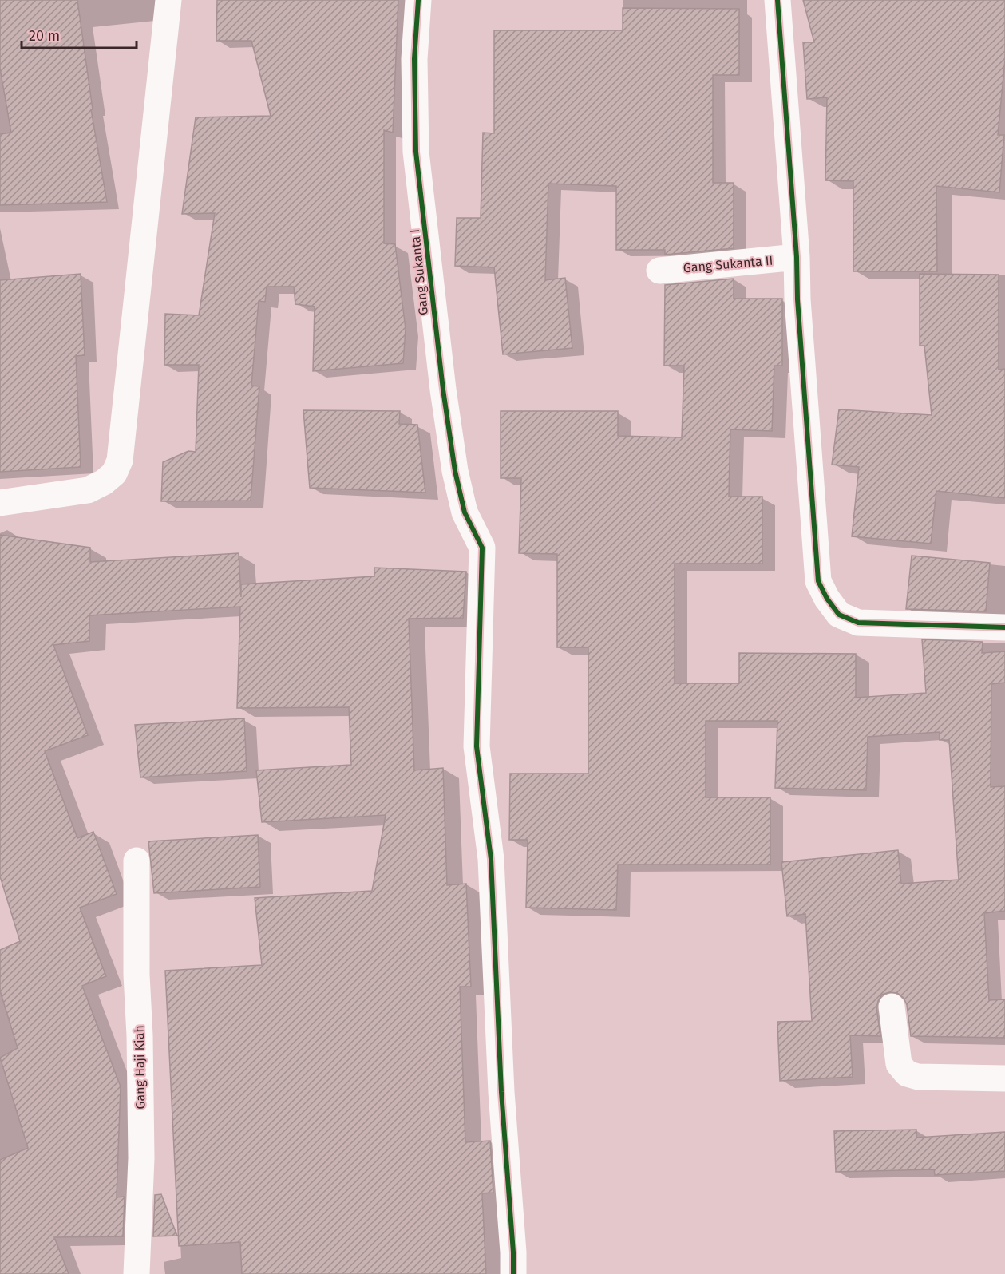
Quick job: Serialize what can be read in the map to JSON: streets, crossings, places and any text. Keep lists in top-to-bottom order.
{
  "streets": {
    "street": ["Gang Sukanta II", "Gang Sukanta I", "Gang Haji Kiah"]
  },
  "scale_bar": "20 m"
}
